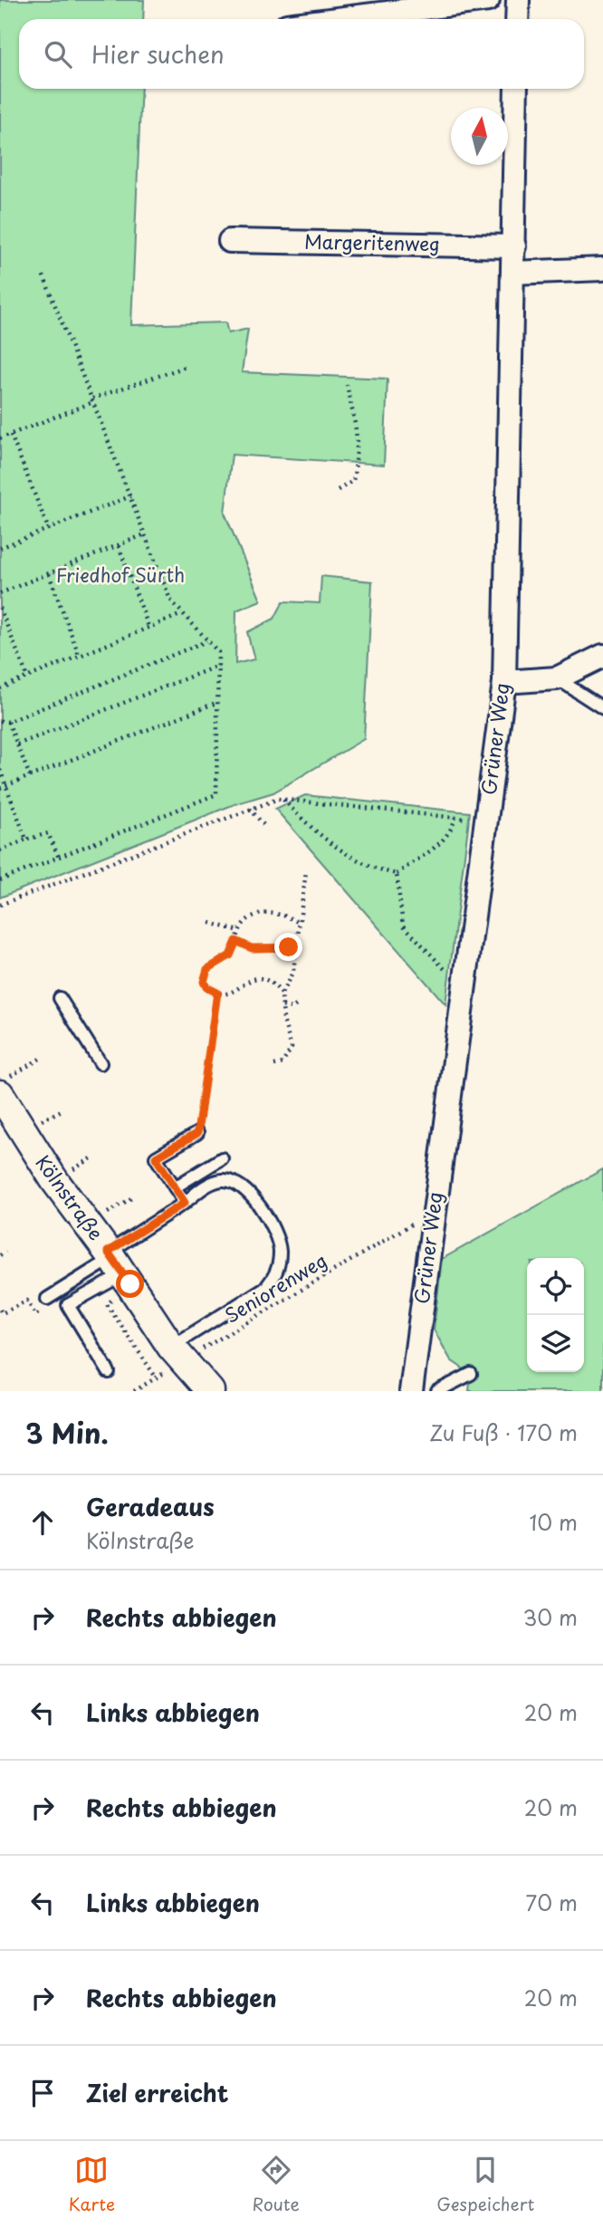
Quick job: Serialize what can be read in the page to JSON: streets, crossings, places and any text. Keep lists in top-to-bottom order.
{
  "streets": {
    "street": ["Margeritenweg", "Grüner Weg", "Kölnstraße"],
    "path": ["Seniorenweg"]
  },
  "crossings": [
    ["Margeritenweg", "Grüner Weg"],
    ["Grüner Weg", "Seniorenweg"],
    ["Kölnstraße", "Seniorenweg"]
  ],
  "parks": ["Friedhof Sürth"],
  "north": "top",
  "page": {
    "search": "Hier suchen",
    "heading": ["3 Min.", "Zu Fuß · 170 m"],
    "list": [
      ["Geradeaus", "Kölnstraße", "10 m"],
      ["Rechts abbiegen", "30 m"],
      ["Links abbiegen", "20 m"],
      ["Rechts abbiegen", "20 m"],
      ["Links abbiegen", "70 m"],
      ["Rechts abbiegen", "20 m"],
      "Ziel erreicht"
    ],
    "nav": ["Karte", "Route", "Gespeichert"]
  }
}
